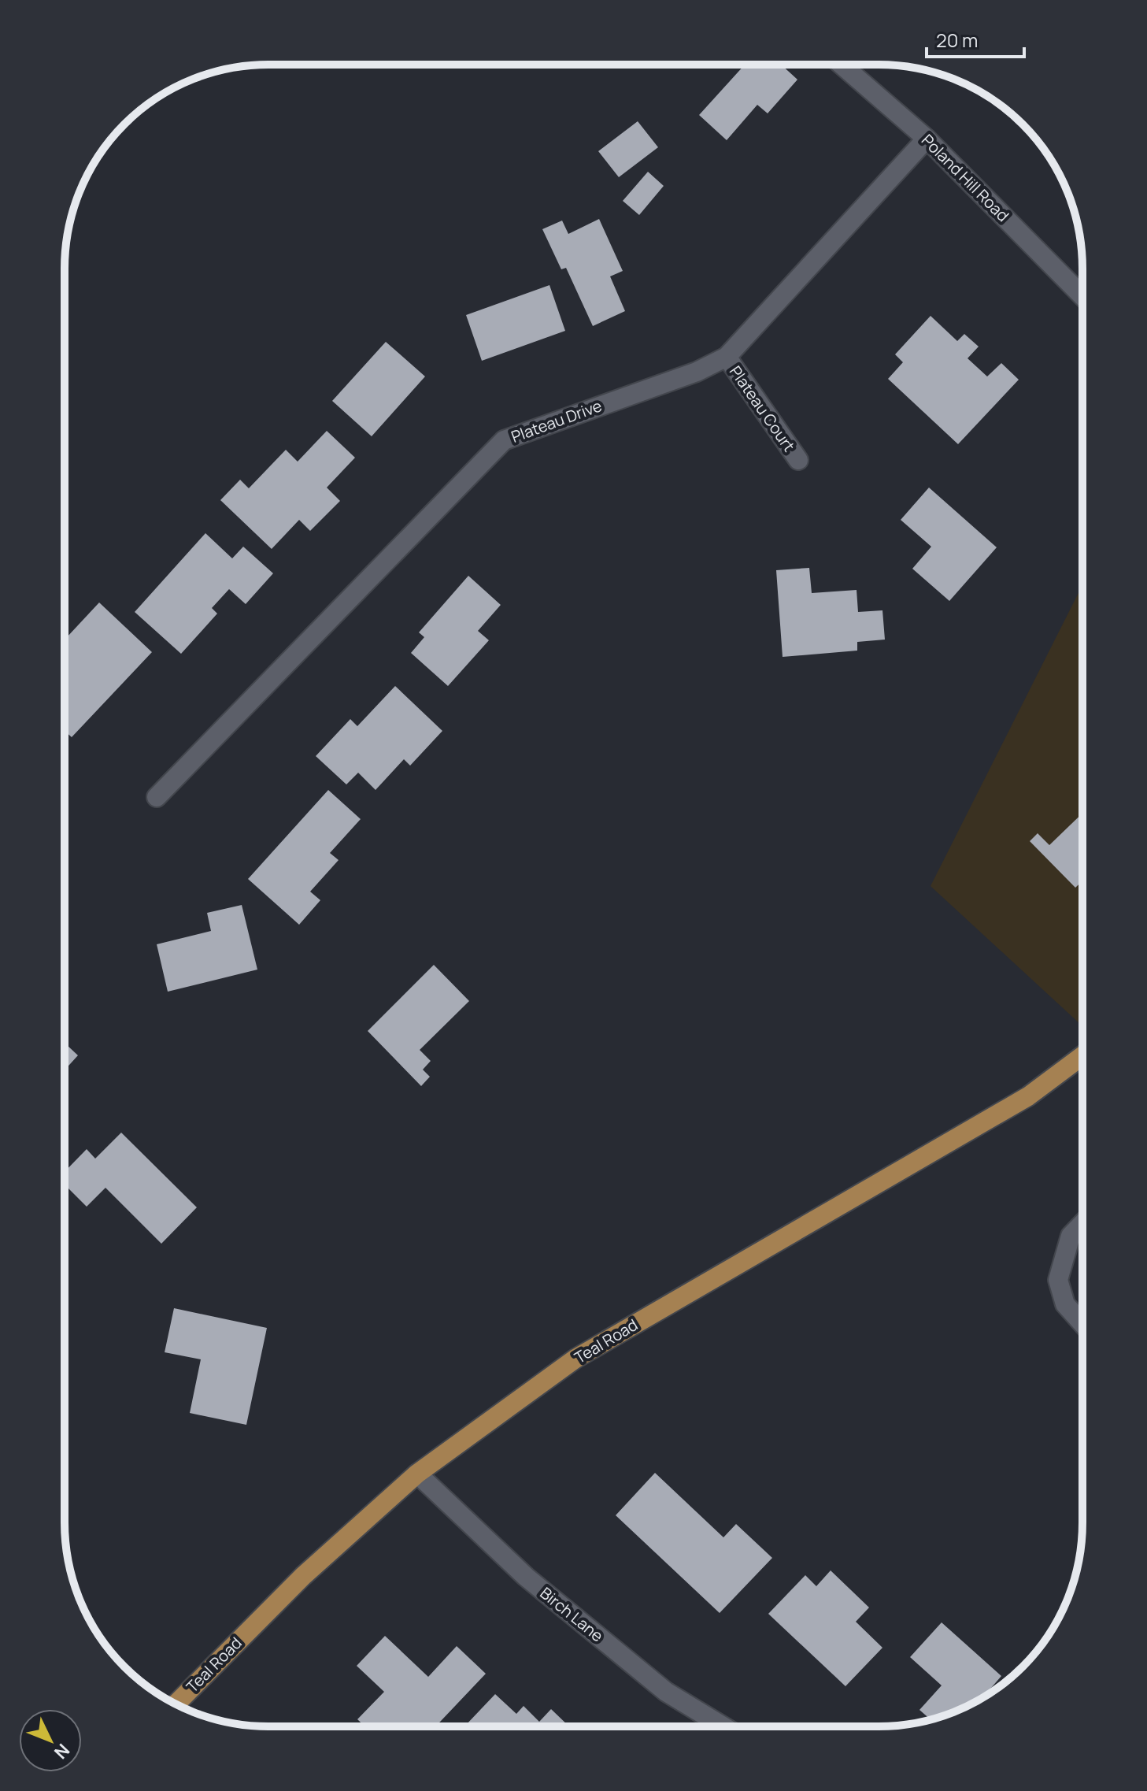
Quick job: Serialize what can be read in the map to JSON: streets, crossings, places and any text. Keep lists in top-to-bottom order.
{
  "streets": {
    "main road": ["Teal Road"],
    "street": [
      "Poland Hill Road",
      "Plateau Court",
      "Plateau Drive",
      "Birch Lane"
    ]
  },
  "crossings": [
    ["Poland Hill Road", "Plateau Drive"],
    ["Plateau Court", "Plateau Drive"],
    ["Teal Road", "Birch Lane"]
  ],
  "scale_bar": "20 m",
  "north": "bottom right"
}
